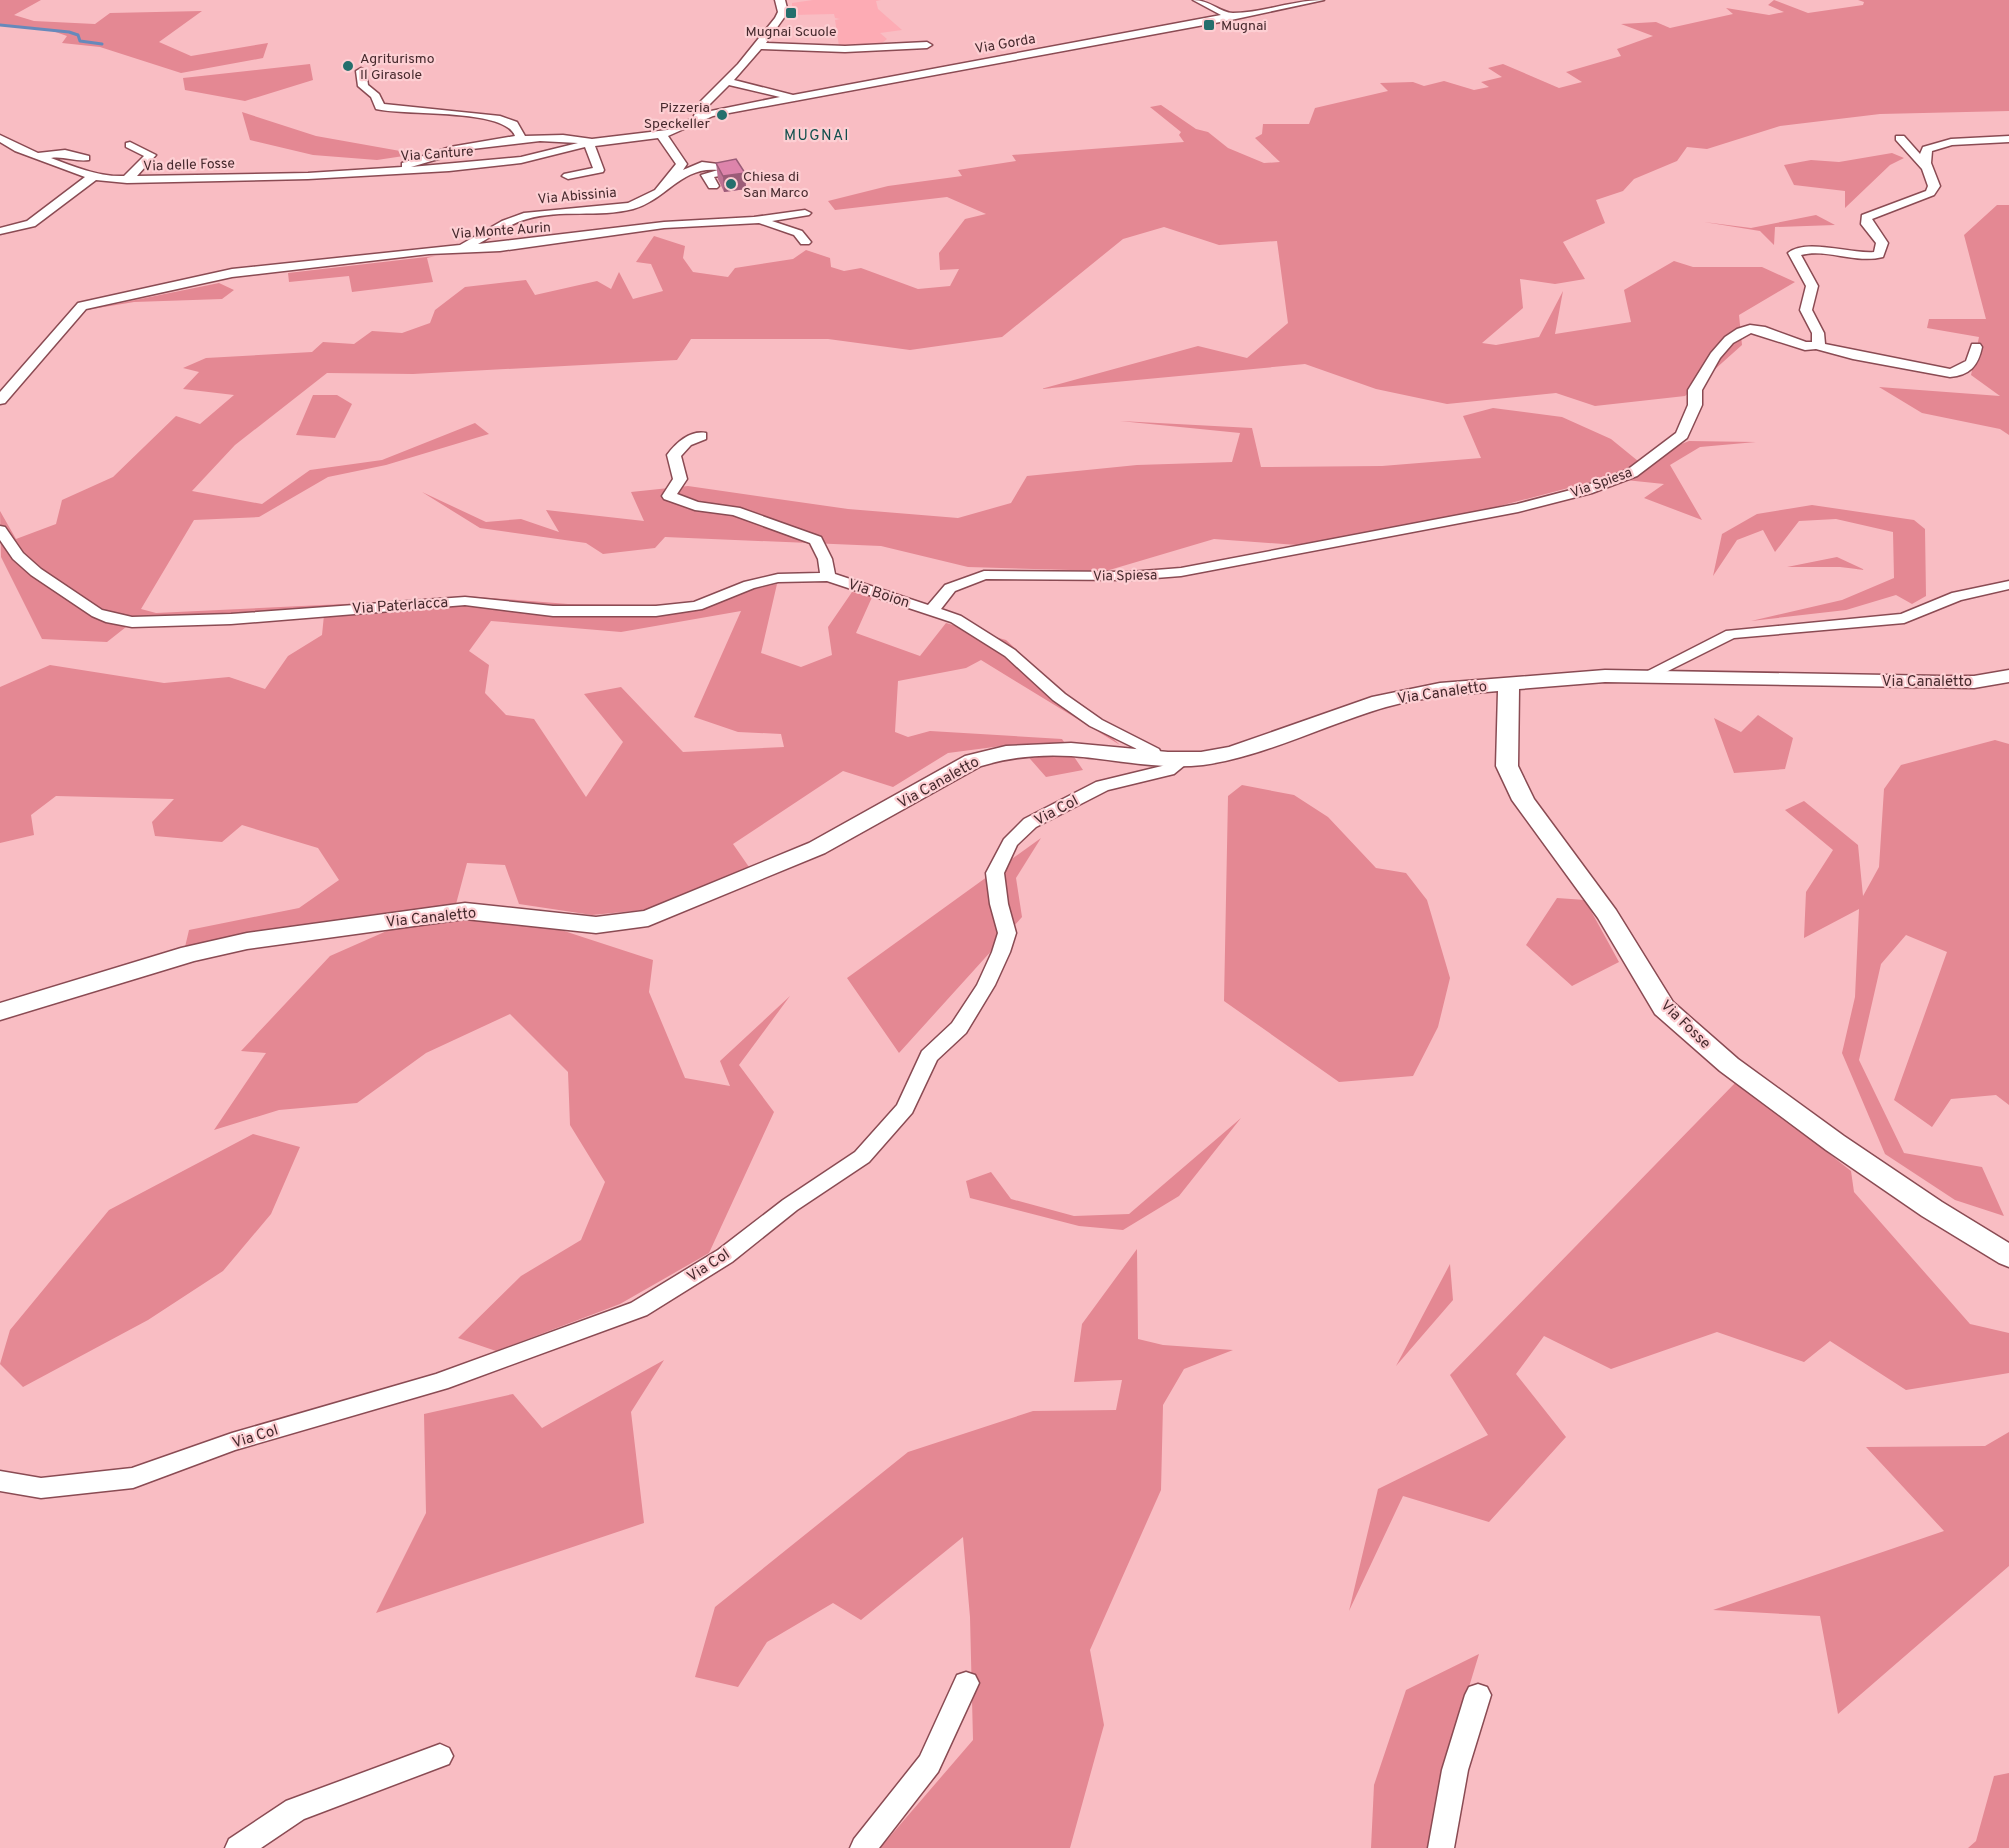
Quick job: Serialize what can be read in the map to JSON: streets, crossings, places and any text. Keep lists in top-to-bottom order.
{
  "streets": {
    "street": [
      "Via Gorda",
      "Via Canture",
      "Via delle Fosse",
      "Via Abissinia",
      "Via Monte Aurin",
      "Via Spiesa",
      "Via Boion",
      "Via Paterlacca",
      "Via Canaletto",
      "Via Col",
      "Via Fosse"
    ]
  },
  "crossings": [
    ["Via Gorda", "Via Canture"],
    ["Via Canture", "Via delle Fosse"],
    ["Via Abissinia", "Via Monte Aurin"],
    ["Via Spiesa", "Via Boion"],
    ["Via Boion", "Via Paterlacca"],
    ["Via Boion", "Via Canaletto"],
    ["Via Canaletto", "Via Col"],
    ["Via Canaletto", "Via Fosse"]
  ],
  "districts": ["MUGNAI"],
  "places": {
    "transit": ["Mugnai Scuole", "Mugnai"],
    "other": ["Agriturismo Il Girasole", "Pizzeria Speckeller", "Chiesa di San Marco"]
  }
}
